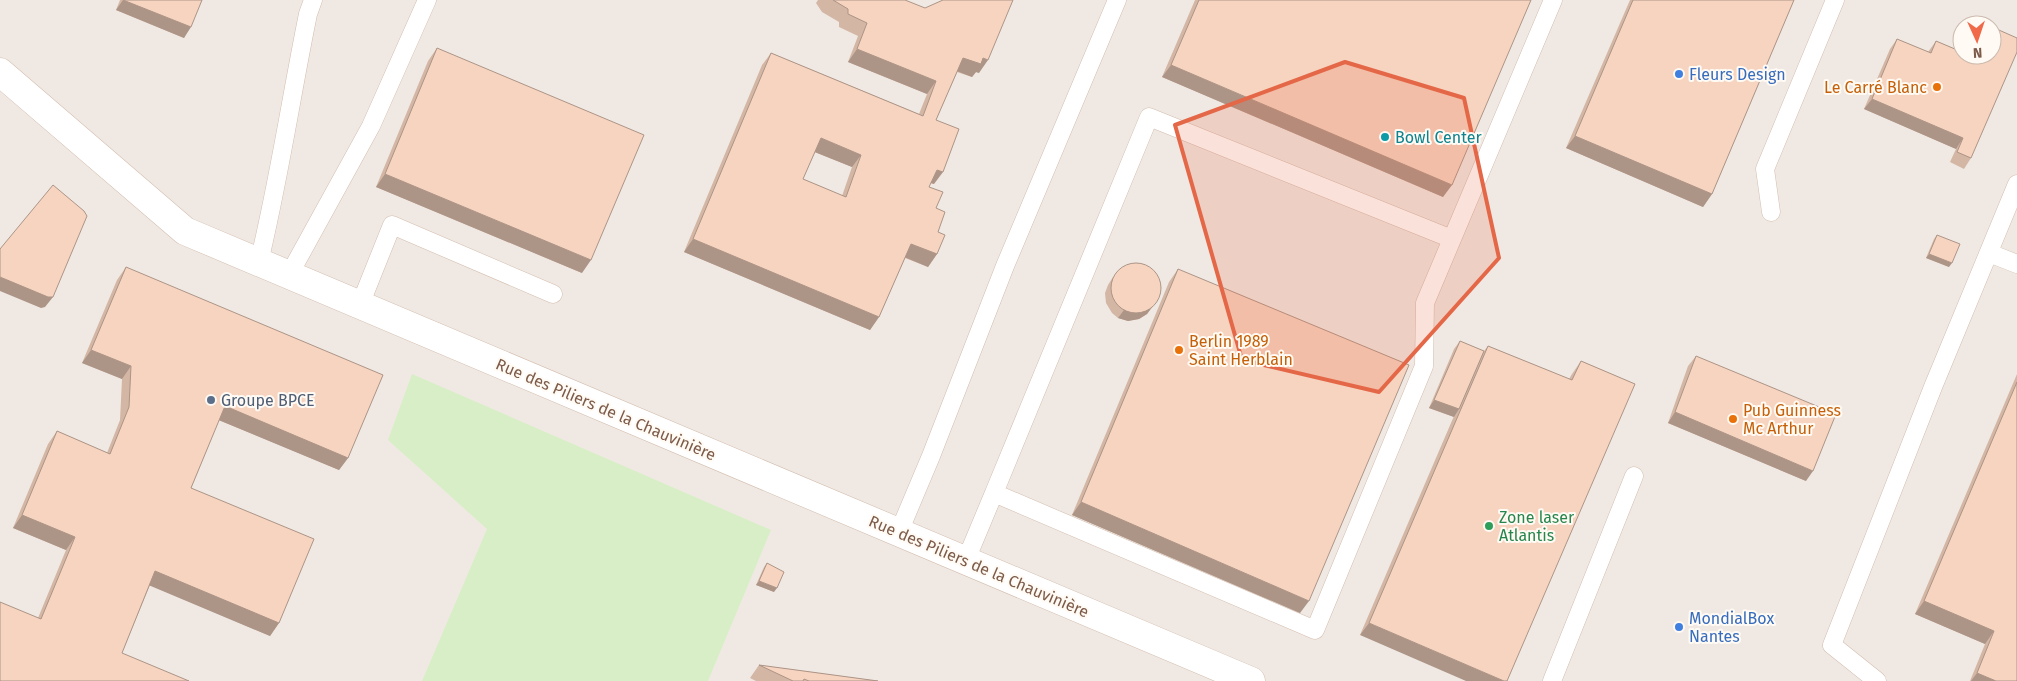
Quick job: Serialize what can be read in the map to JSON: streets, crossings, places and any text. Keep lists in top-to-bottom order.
{
  "streets": {
    "street": ["Rue des Piliers de la Chauvinière"]
  },
  "places": [
    "Fleurs Design",
    "Le Carré Blanc",
    "Bowl Center",
    "Berlin 1989 Saint Herblain",
    "Groupe BPCE",
    "Pub Guinness Mc Arthur",
    "Zone laser Atlantis",
    "MondialBox Nantes"
  ],
  "north": "bottom"
}
